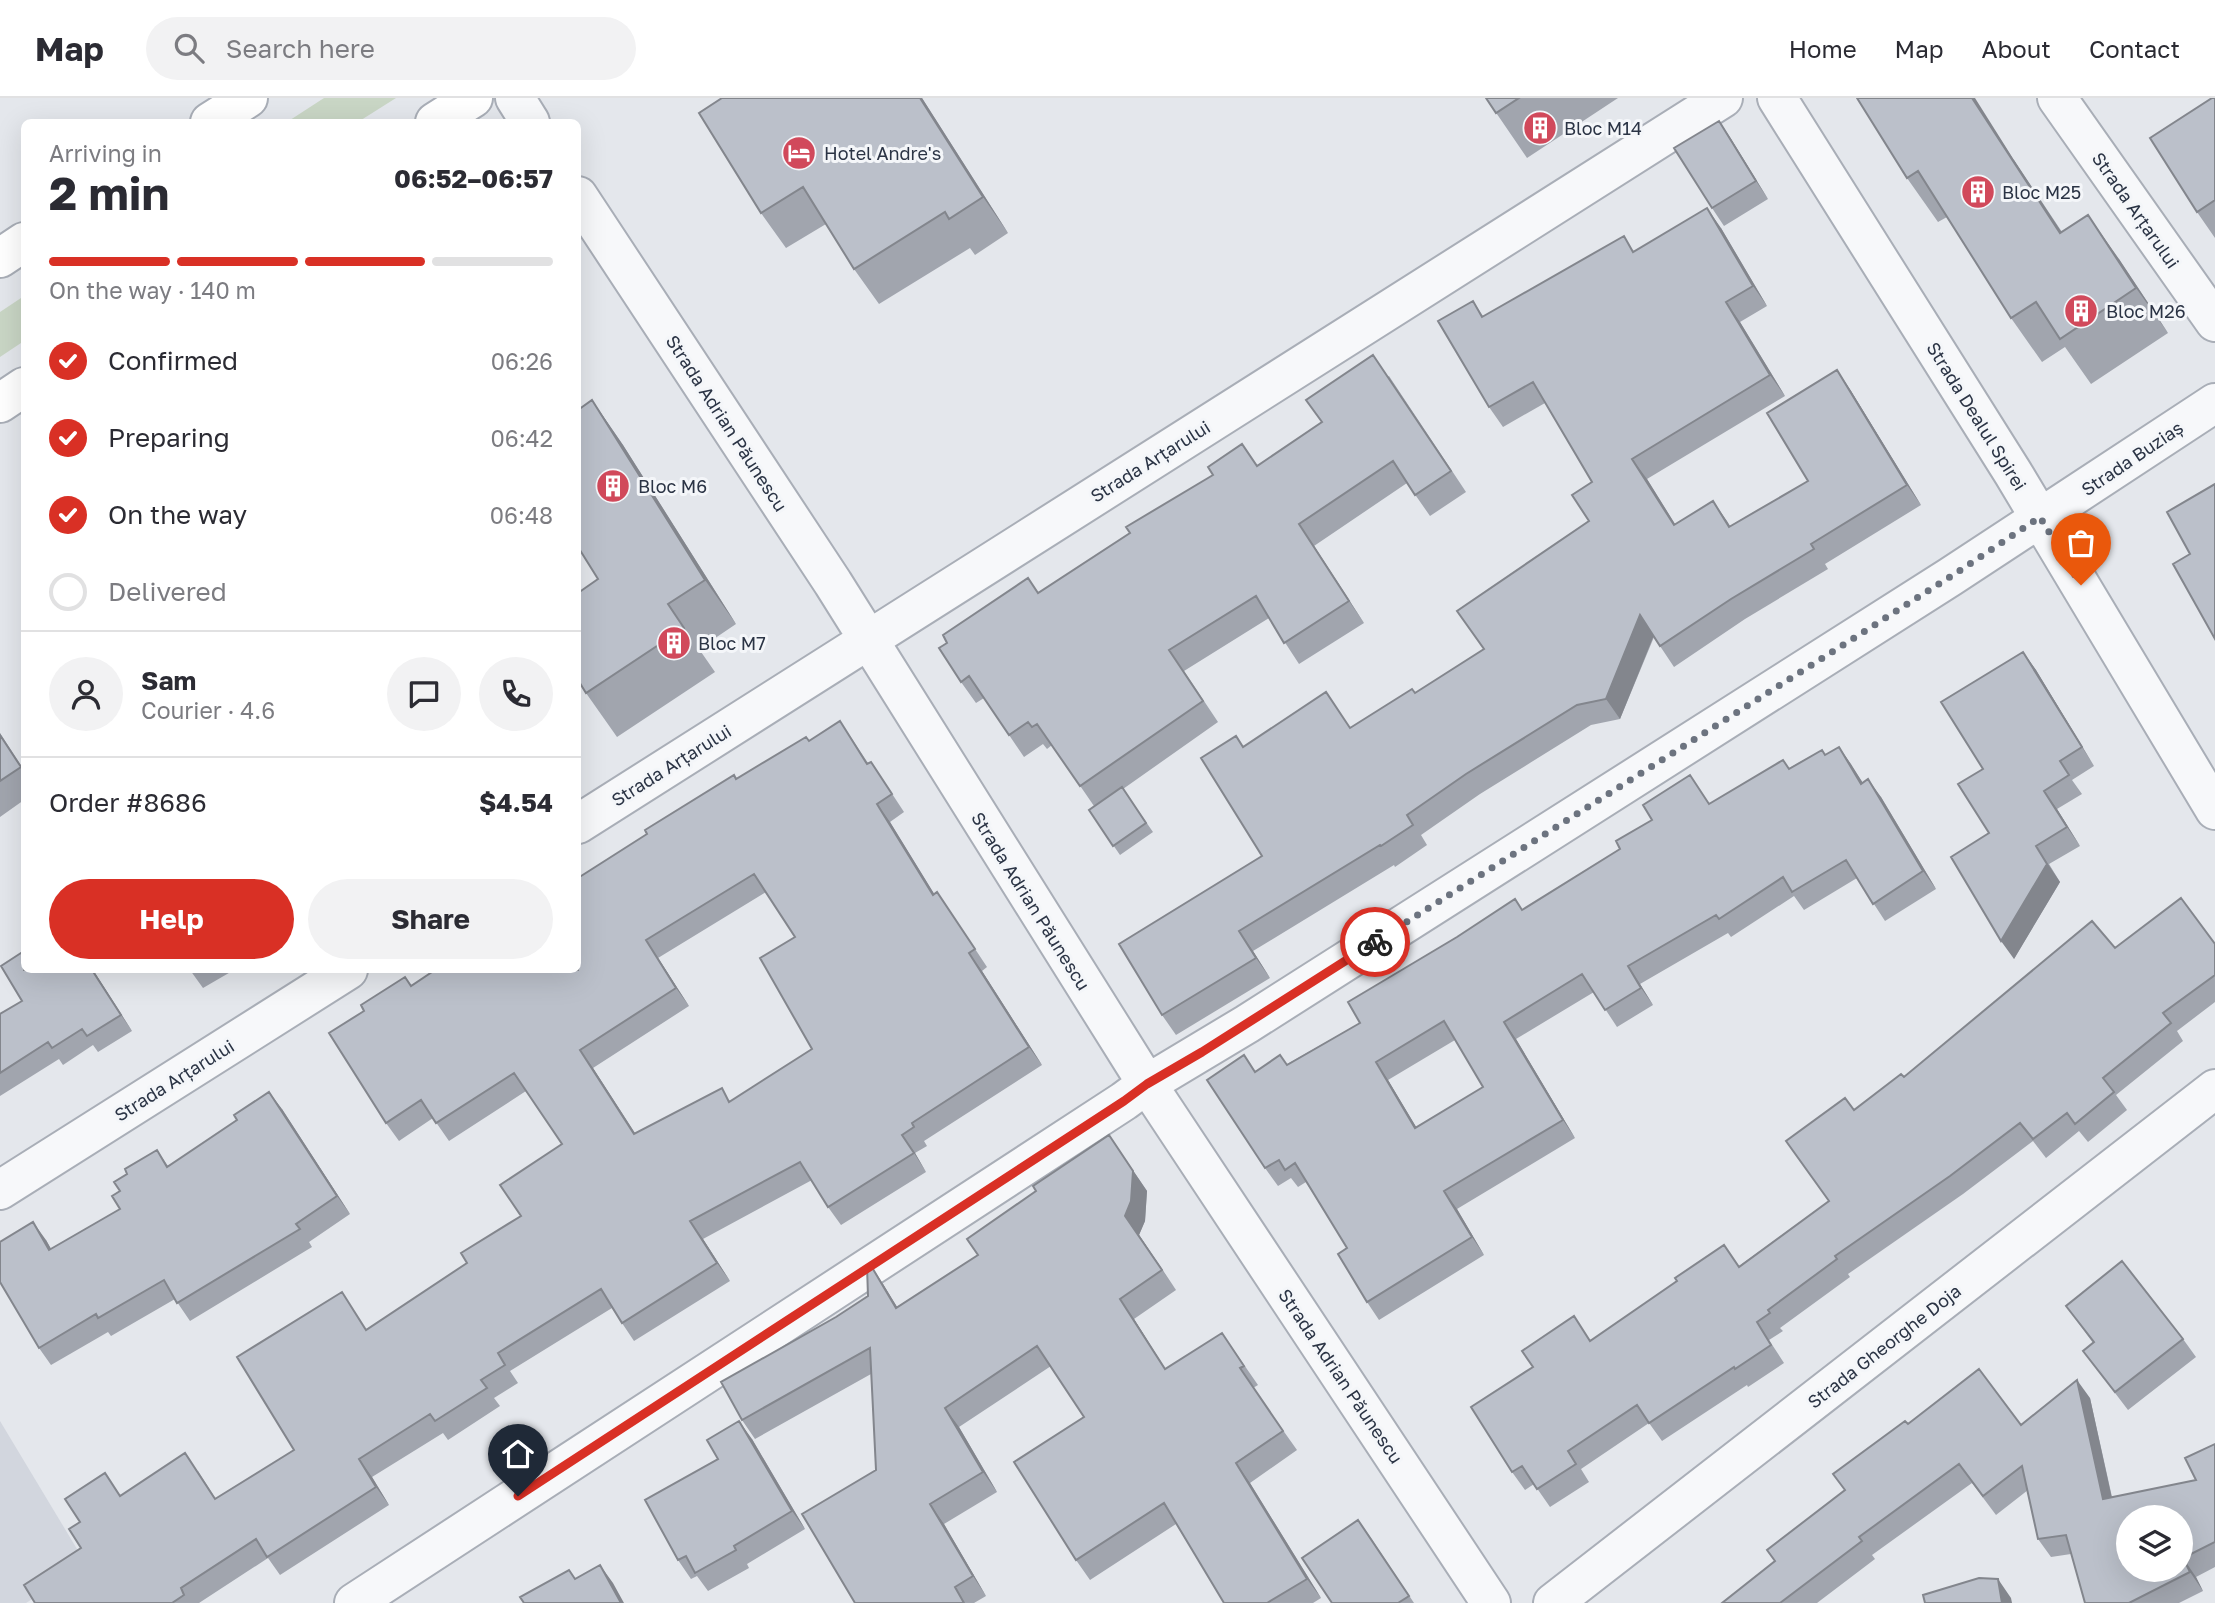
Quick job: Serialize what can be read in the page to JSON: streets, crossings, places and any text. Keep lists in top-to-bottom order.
{
  "streets": {
    "street": [
      "Strada Arțarului",
      "Strada Dealul Spirei",
      "Strada Adrian Păunescu",
      "Strada Buziaș",
      "Strada Gheorghe Doja"
    ]
  },
  "crossings": [
    ["Strada Arțarului", "Strada Adrian Păunescu"],
    ["Strada Dealul Spirei", "Strada Buziaș"],
    ["Strada Adrian Păunescu", "Strada Buziaș"]
  ],
  "places": {
    "building": [
      "Bloc M14",
      "Bloc M25",
      "Bloc M26",
      "Bloc M6",
      "Bloc M7"
    ],
    "hotel": ["Hotel Andre's"]
  },
  "page": {
    "header": "Map",
    "search": "Search here",
    "nav": [
      "Home",
      "Map",
      "About",
      "Contact"
    ],
    "heading": ["2 min", "Arriving in", "06:52–06:57"],
    "panel": [
      "Sam",
      "Courier · 4.6",
      "Order #8686",
      "$4.54"
    ],
    "bar": "On the way · 140 m",
    "list": [
      ["Confirmed", "06:26"],
      ["Preparing", "06:42"],
      ["On the way", "06:48"],
      "Delivered"
    ],
    "buttons": ["Help", "Share"]
  }
}
